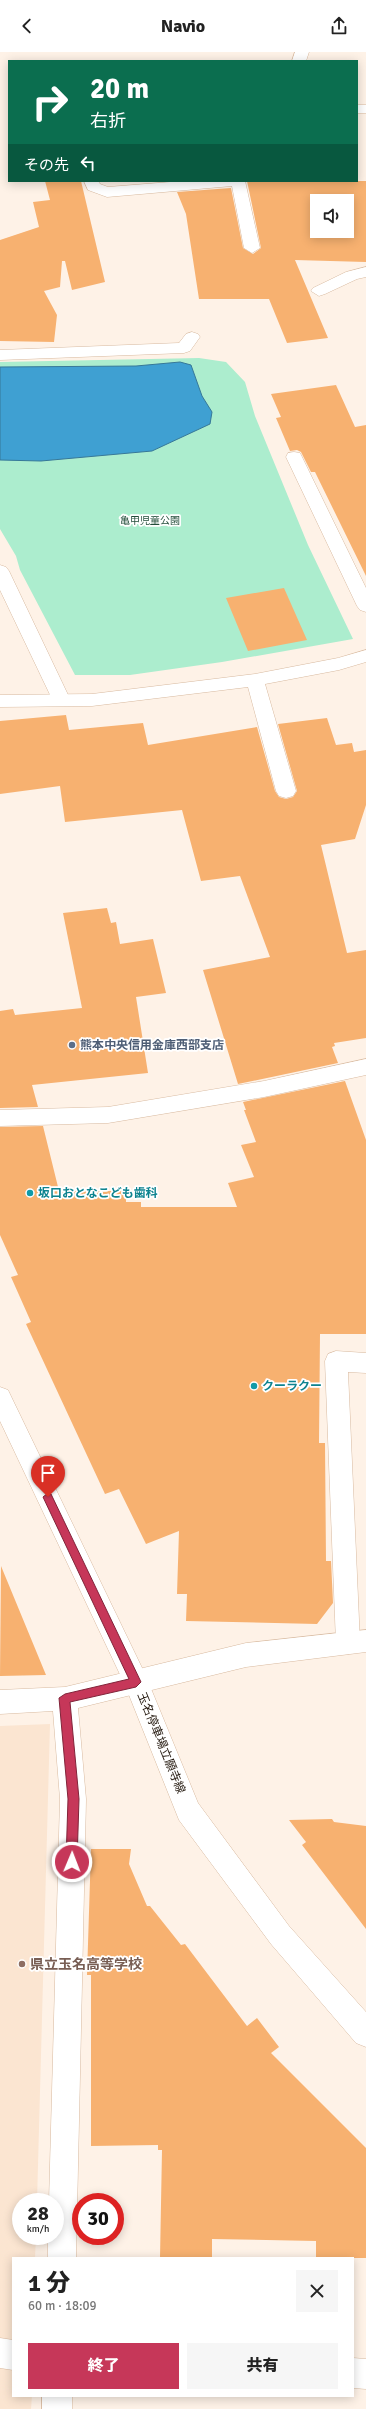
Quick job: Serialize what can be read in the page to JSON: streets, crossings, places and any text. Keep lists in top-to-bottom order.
{
  "streets": {
    "street": ["玉名停車場立願寺線"]
  },
  "parks": ["亀甲児童公園"],
  "places": [
    "熊本中央信用金庫西部支店",
    "坂口おとなこども歯科",
    "クーラクー",
    "県立玉名高等学校"
  ],
  "page": {
    "header": "Navio",
    "turn": ["20 m", "右折"],
    "then": "その先",
    "speed": "28 km/h",
    "limit": "30",
    "heading": ["1 分", "60 m · 18:09"],
    "buttons": ["終了", "共有"]
  }
}
